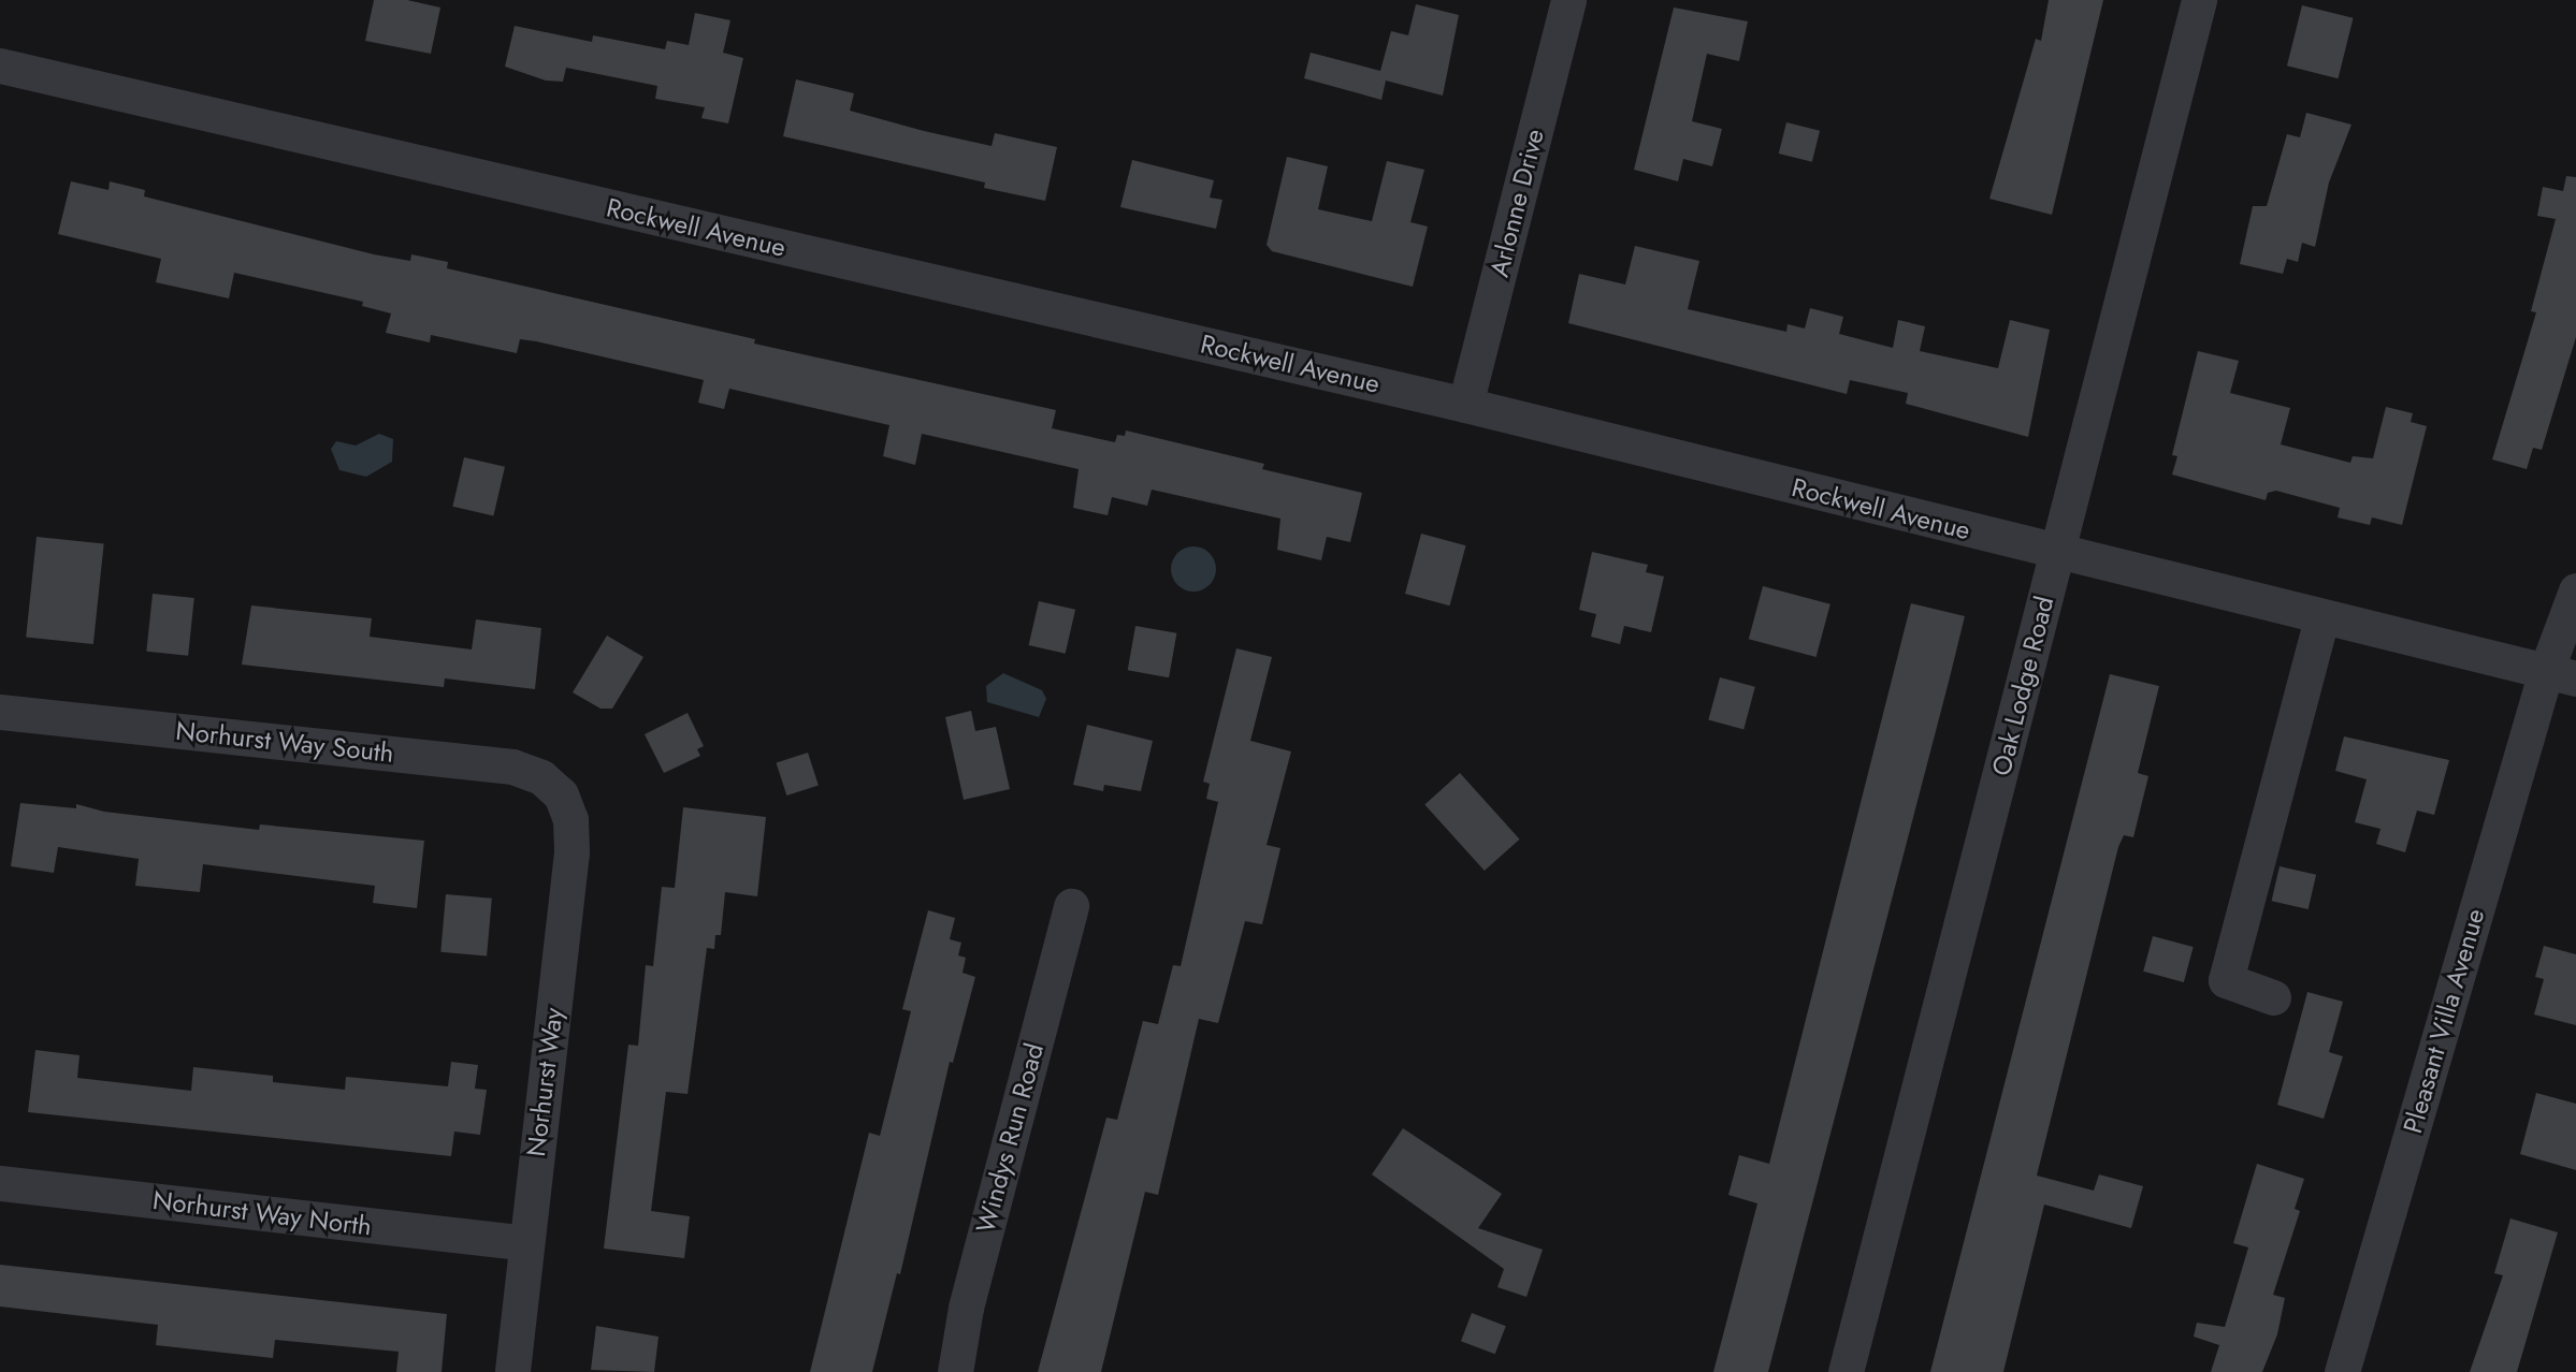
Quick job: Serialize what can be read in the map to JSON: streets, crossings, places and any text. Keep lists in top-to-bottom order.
{
  "streets": {
    "street": [
      "Arlonne Drive",
      "Rockwell Avenue",
      "Oak Lodge Road",
      "Norhurst Way South",
      "Pleasant Villa Avenue",
      "Norhurst Way",
      "Windys Run Road",
      "Norhurst Way North"
    ]
  },
  "crossings": [
    ["Arlonne Drive", "Rockwell Avenue"],
    ["Rockwell Avenue", "Oak Lodge Road"],
    ["Rockwell Avenue", "Pleasant Villa Avenue"],
    ["Norhurst Way South", "Norhurst Way"],
    ["Norhurst Way", "Norhurst Way North"]
  ]
}
